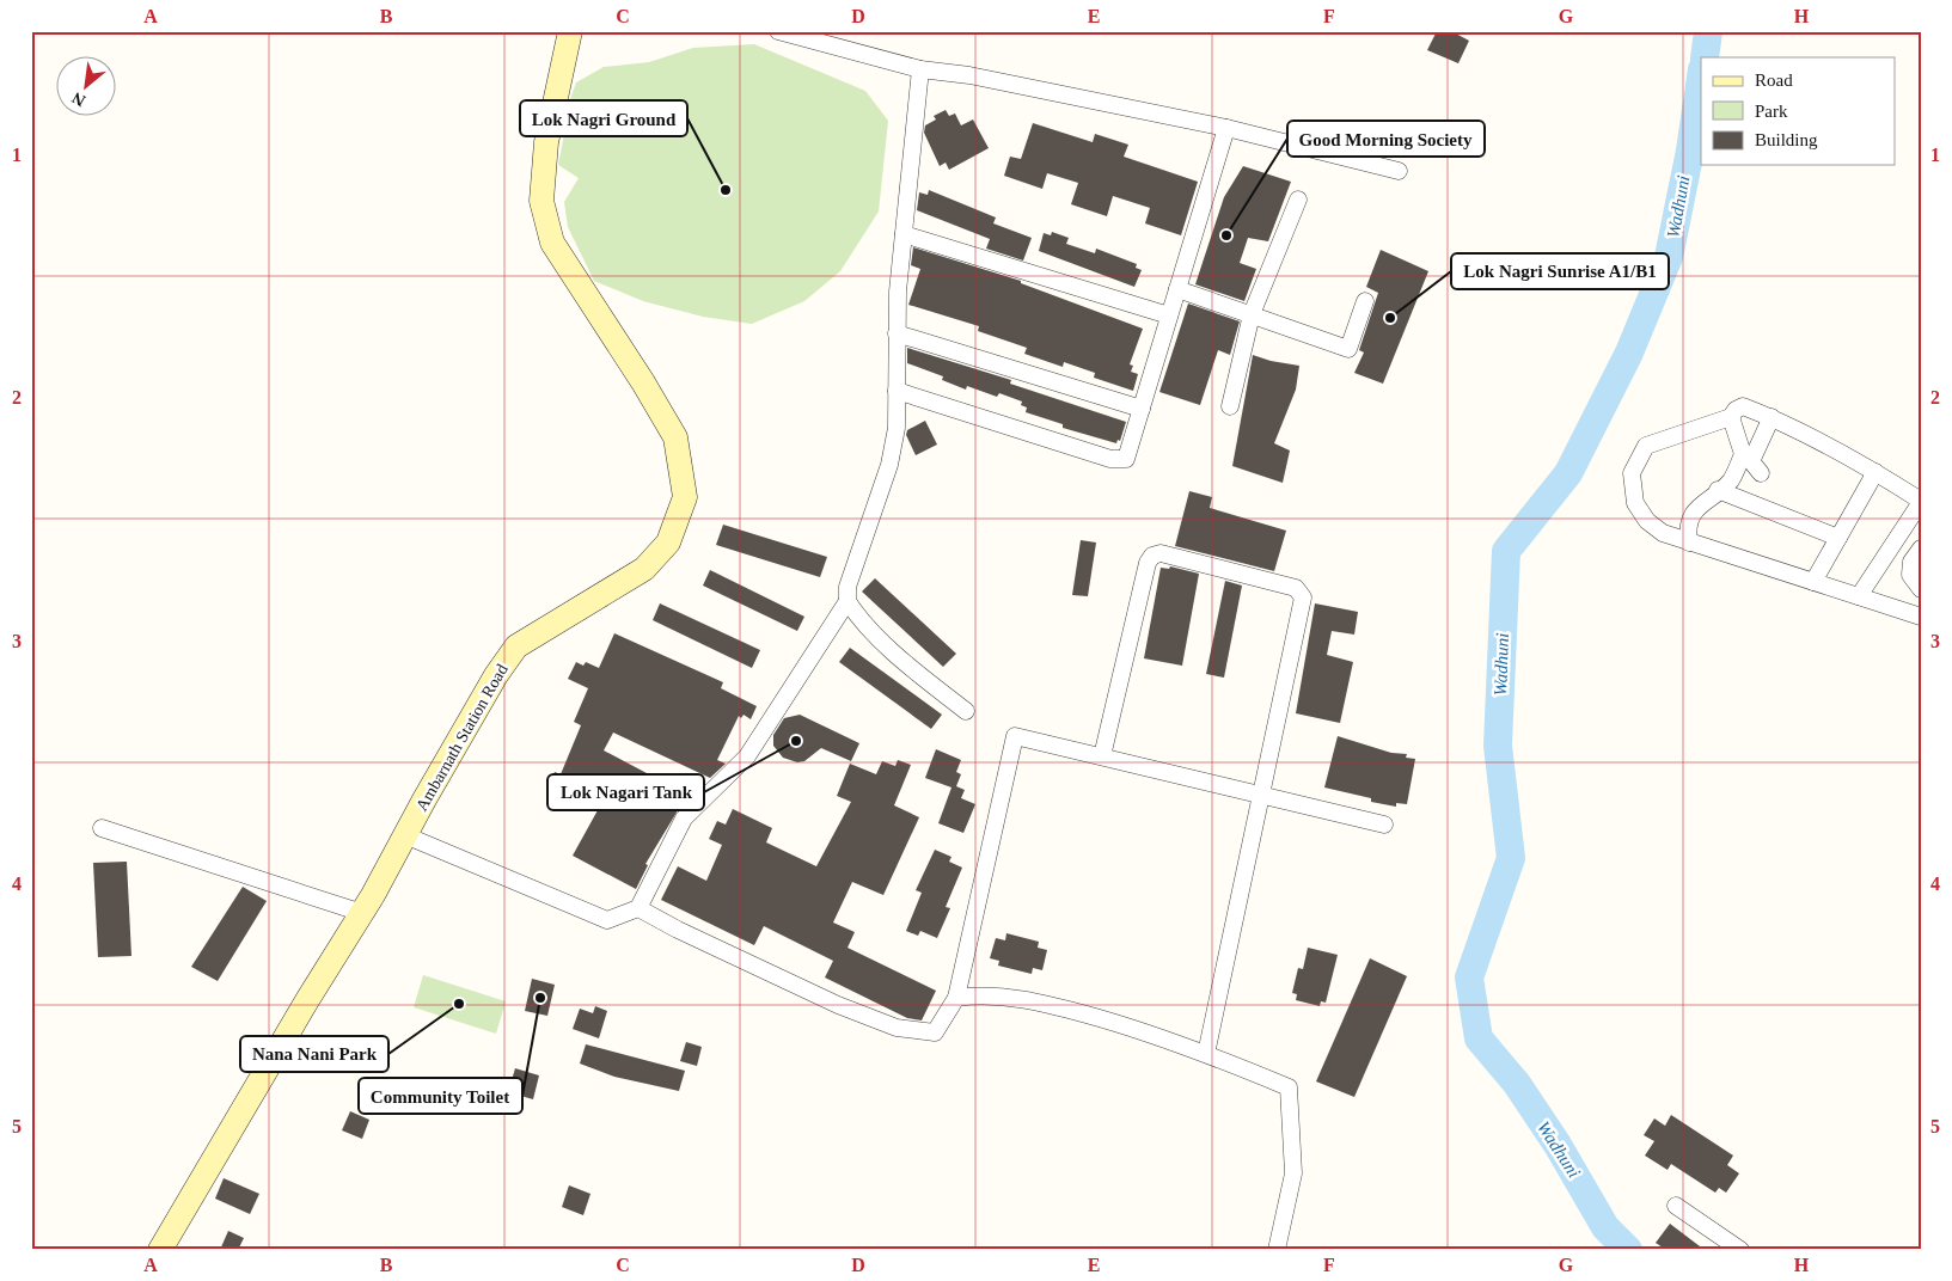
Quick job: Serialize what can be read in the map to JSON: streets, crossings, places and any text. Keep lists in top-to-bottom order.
{
  "streets": {
    "main road": ["Ambarnath Station Road"]
  },
  "water": ["Wadhuni"],
  "places": [
    "Lok Nagri Ground",
    "Good Morning Society",
    "Lok Nagri Sunrise A1/B1",
    "Lok Nagari Tank",
    "Community Toilet",
    "Nana Nani Park"
  ],
  "legend": ["Road", "Park", "Building"],
  "north": "bottom left",
  "grid": {
    "columns": [
      "A",
      "B",
      "C",
      "D",
      "E",
      "F",
      "G",
      "H"
    ],
    "rows": [
      "1",
      "2",
      "3",
      "4",
      "5"
    ]
  }
}
